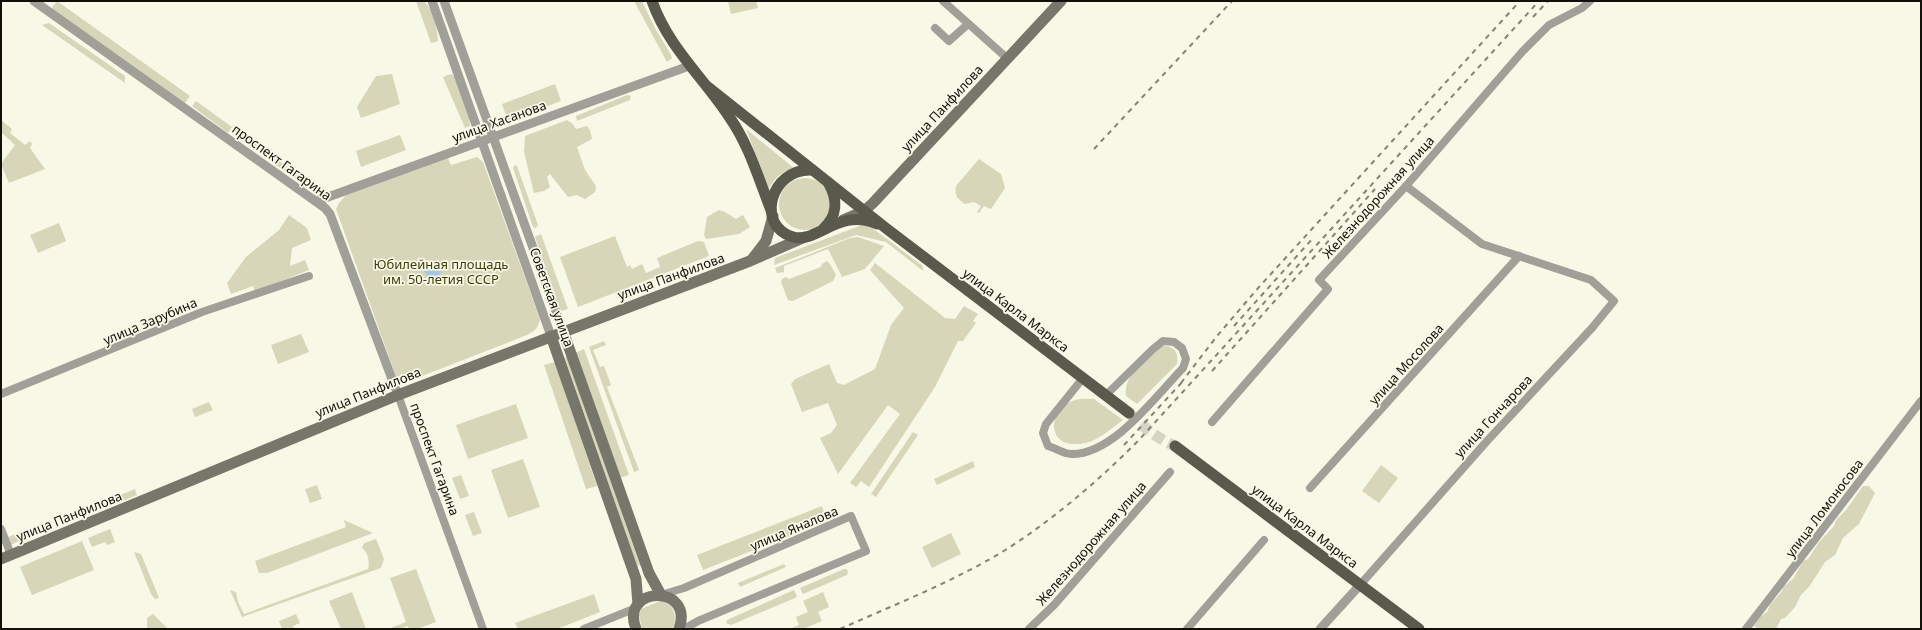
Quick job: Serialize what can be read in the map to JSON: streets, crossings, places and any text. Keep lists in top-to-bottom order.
{
  "streets": {
    "main road": ["улица Панфилова", "Советская улица", "улица Карла Маркса"],
    "street": [
      "улица Хасанова",
      "проспект Гагарина",
      "Железнодорожная улица",
      "улица Зарубина",
      "улица Мосолова",
      "улица Гончарова",
      "улица Ломоносова",
      "улица Яналова"
    ]
  },
  "crossings": [
    ["улица Панфилова", "проспект Гагарина"],
    ["улица Панфилова", "Советская улица"],
    ["улица Панфилова", "улица Карла Маркса"],
    ["улица Хасанова", "проспект Гагарина"],
    ["улица Хасанова", "Советская улица"],
    ["Советская улица", "улица Яналова"],
    ["улица Карла Маркса", "улица Гончарова"],
    ["улица Мосолова", "улица Гончарова"]
  ],
  "parks": ["Юбилейная площадь им. 50-летия СССР"]
}
